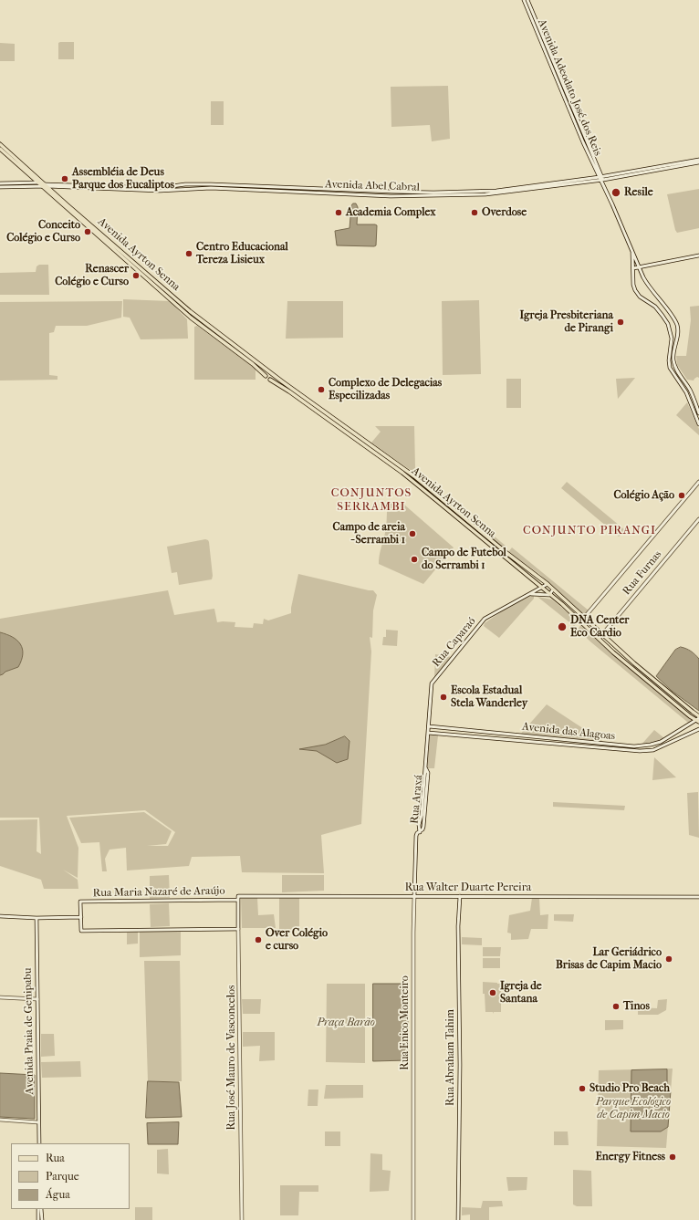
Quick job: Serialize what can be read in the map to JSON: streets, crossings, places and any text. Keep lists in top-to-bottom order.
{
  "streets": {
    "main road": [
      "Avenida Adeodato José dos Reis",
      "Avenida Abel Cabral",
      "Avenida Ayrton Senna",
      "Rua Furnas",
      "Rua Caparaó",
      "Avenida das Alagoas",
      "Rua Araxá",
      "Rua Walter Duarte Pereira",
      "Rua Maria Nazaré de Araújo",
      "Rua Enico Monteiro",
      "Avenida Praia de Genipabu",
      "Rua José Mauro de Vasconcelos",
      "Rua Abraham Tahim"
    ]
  },
  "crossings": [
    ["Avenida Adeodato José dos Reis", "Avenida Abel Cabral"],
    ["Avenida Abel Cabral", "Avenida Ayrton Senna"],
    ["Avenida Ayrton Senna", "Rua Furnas"],
    ["Avenida Ayrton Senna", "Rua Caparaó"],
    ["Avenida Ayrton Senna", "Avenida das Alagoas"],
    ["Rua Caparaó", "Rua Araxá"],
    ["Avenida das Alagoas", "Rua Araxá"],
    ["Rua Araxá", "Rua Enico Monteiro"],
    ["Rua Walter Duarte Pereira", "Rua Enico Monteiro"],
    ["Rua Walter Duarte Pereira", "Rua José Mauro de Vasconcelos"],
    ["Rua Walter Duarte Pereira", "Rua Abraham Tahim"],
    ["Rua Maria Nazaré de Araújo", "Rua José Mauro de Vasconcelos"]
  ],
  "districts": ["CONJUNTOS SERRAMBI", "CONJUNTO PIRANGI"],
  "parks": ["Praça Barão", "Parque Ecológico de Capim Macio"],
  "places": [
    "Assembléia de Deus Parque dos Eucaliptos",
    "Resile",
    "Academia Complex",
    "Overdose",
    "Conceito Colégio e Curso",
    "Centro Educacional Tereza Lisieux",
    "Renascer Colégio e Curso",
    "Igreja Presbiteriana de Pirangi",
    "Complexo de Delegacias Especilizadas",
    "Colégio Ação",
    "Campo de areia - Serrambi 1",
    "Campo de Futebol do Serrambi 1",
    "DNA Center Eco Cardio",
    "Escola Estadual Stela Wanderley",
    "Over Colégio e curso",
    "Lar Geriádrico Brisas de Capim Macio",
    "Igreja de Santana",
    "Tinos",
    "Studio Pro Beach",
    "Energy Fitness"
  ],
  "legend": ["Rua", "Parque", "Água"]
}
